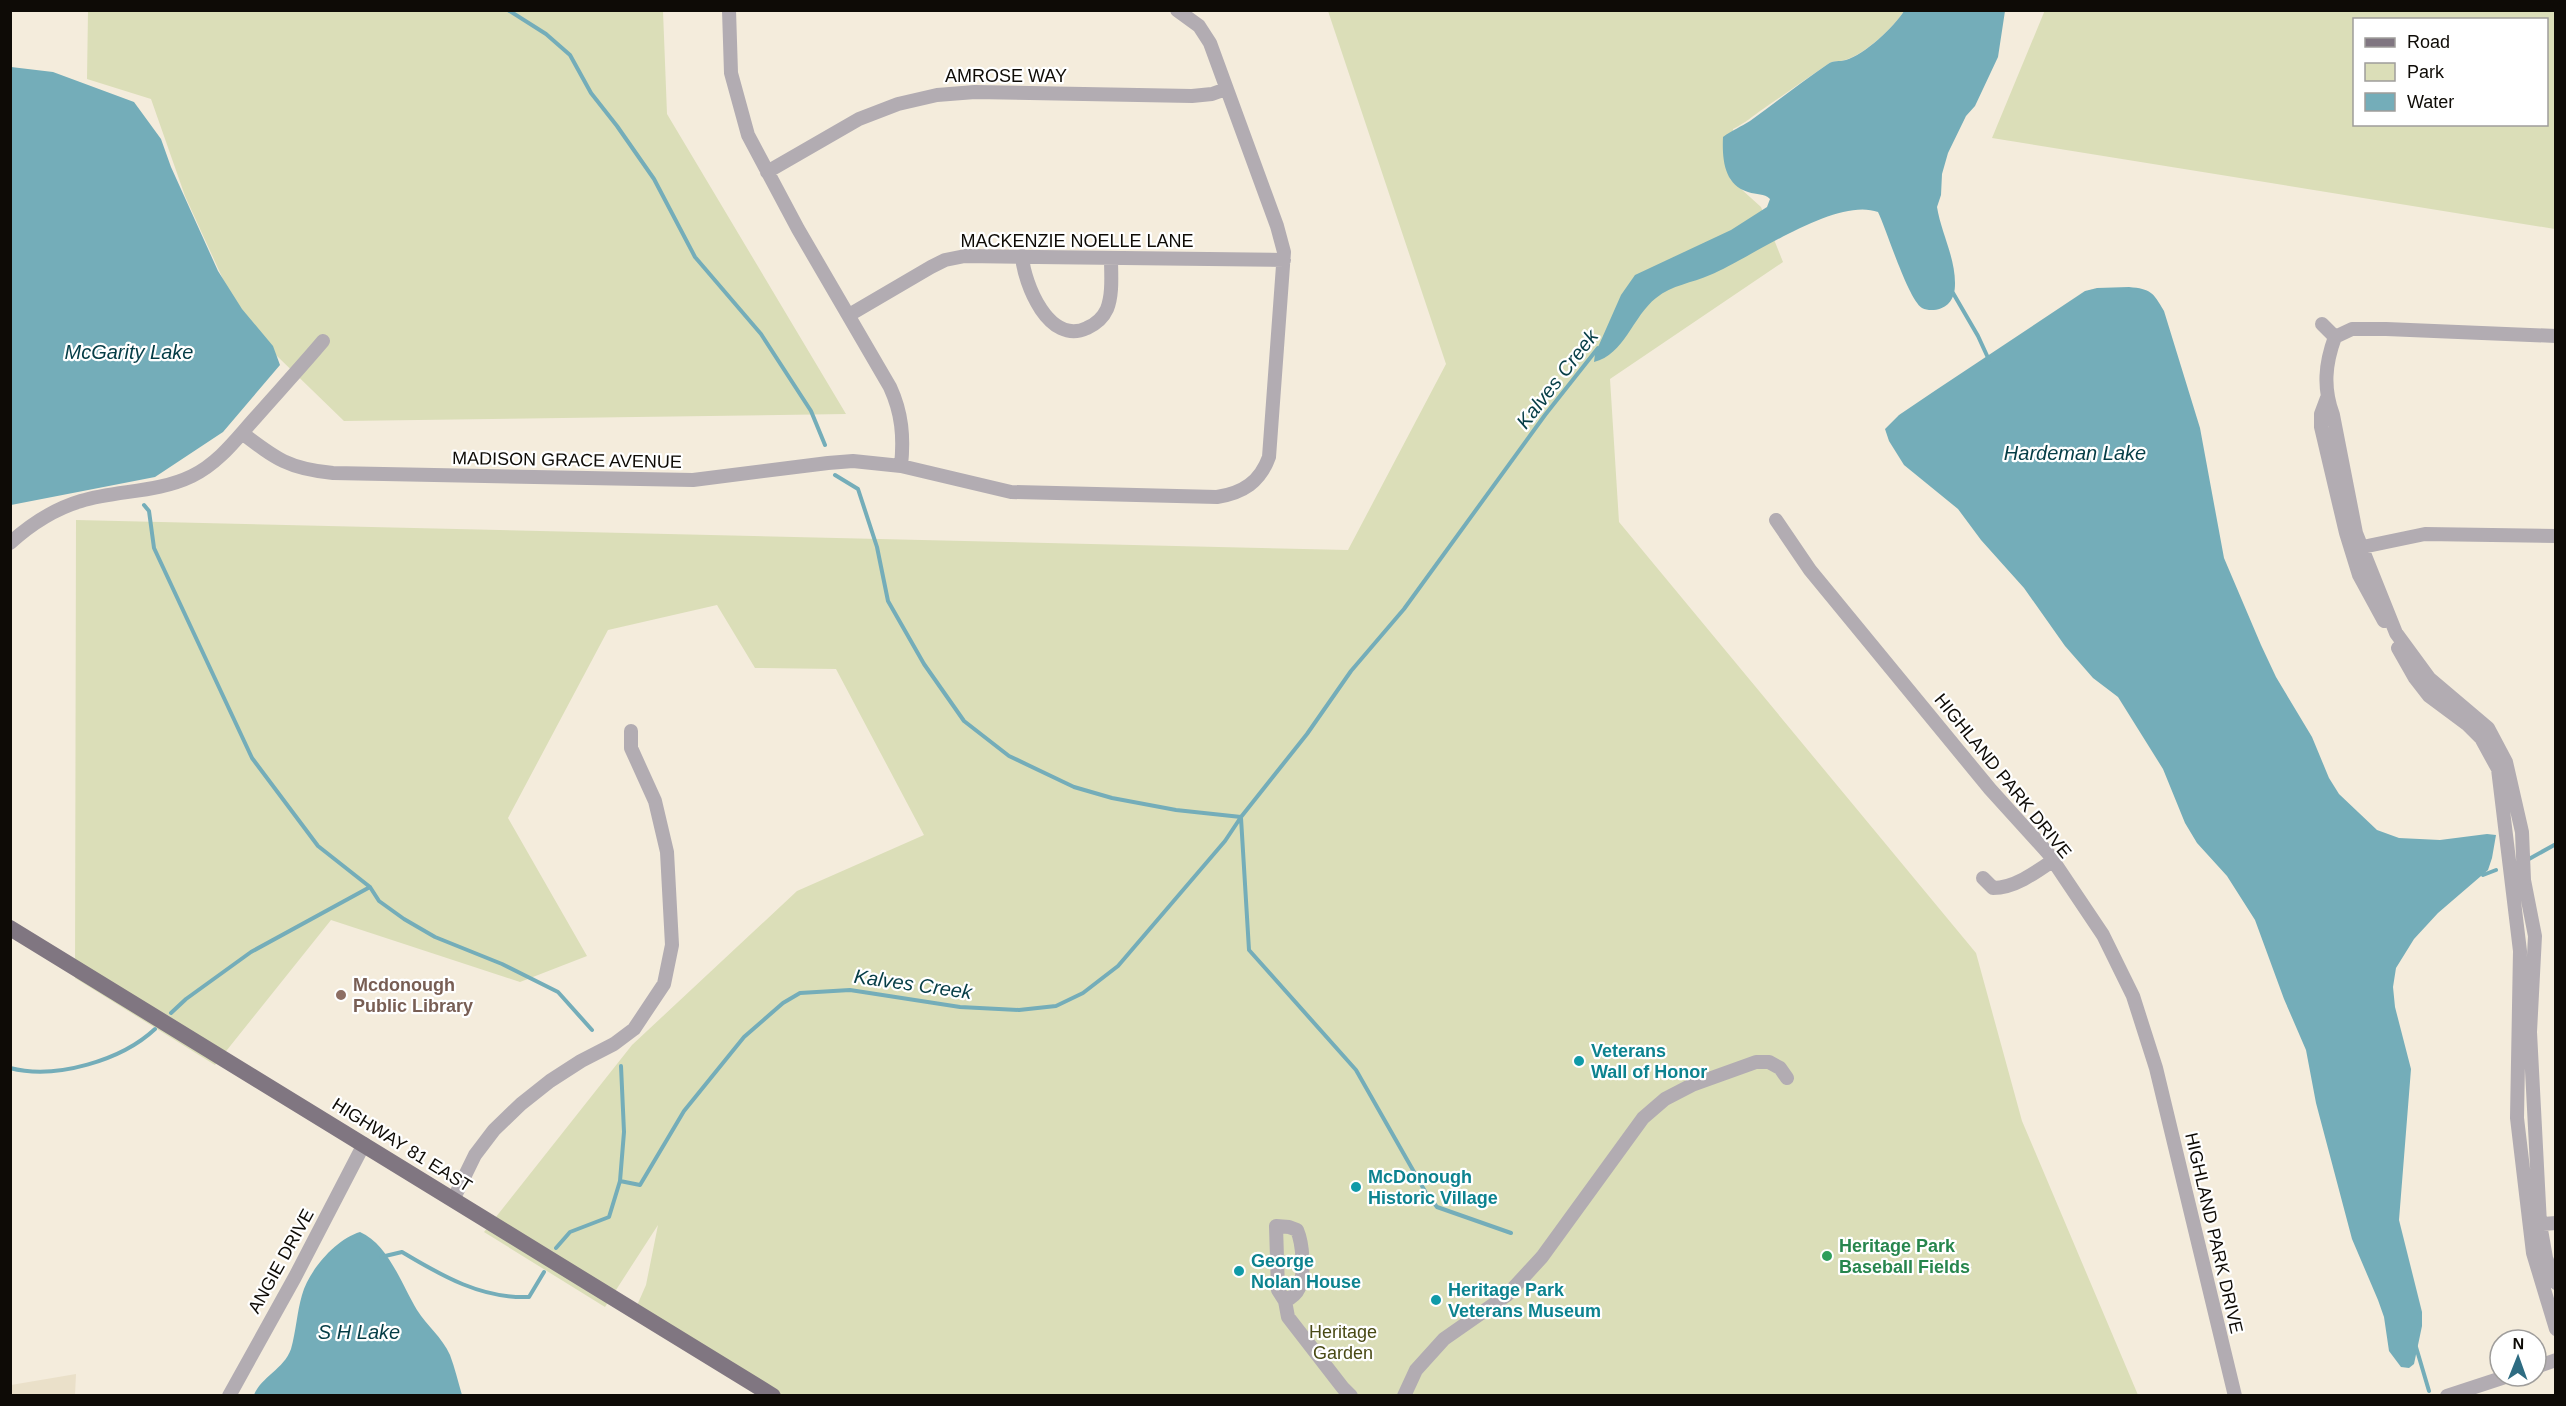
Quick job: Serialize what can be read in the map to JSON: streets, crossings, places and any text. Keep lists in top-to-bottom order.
{
  "streets": {
    "main road": ["HIGHWAY 81 EAST"],
    "street": [
      "AMROSE WAY",
      "MACKENZIE NOELLE LANE",
      "MADISON GRACE AVENUE",
      "HIGHLAND PARK DRIVE",
      "ANGIE DRIVE"
    ]
  },
  "crossings": [
    ["AMROSE WAY", "MADISON GRACE AVENUE"],
    ["MACKENZIE NOELLE LANE", "MADISON GRACE AVENUE"],
    ["HIGHWAY 81 EAST", "ANGIE DRIVE"]
  ],
  "water": [
    "McGarity Lake",
    "Kalves Creek",
    "Hardeman Lake",
    "S H Lake"
  ],
  "parks": ["Heritage Garden"],
  "places": [
    "Mcdonough Public Library",
    "Veterans Wall of Honor",
    "McDonough Historic Village",
    "Heritage Park Baseball Fields",
    "George Nolan House",
    "Heritage Park Veterans Museum"
  ],
  "legend": ["Road", "Park", "Water"],
  "north": "top"
}
